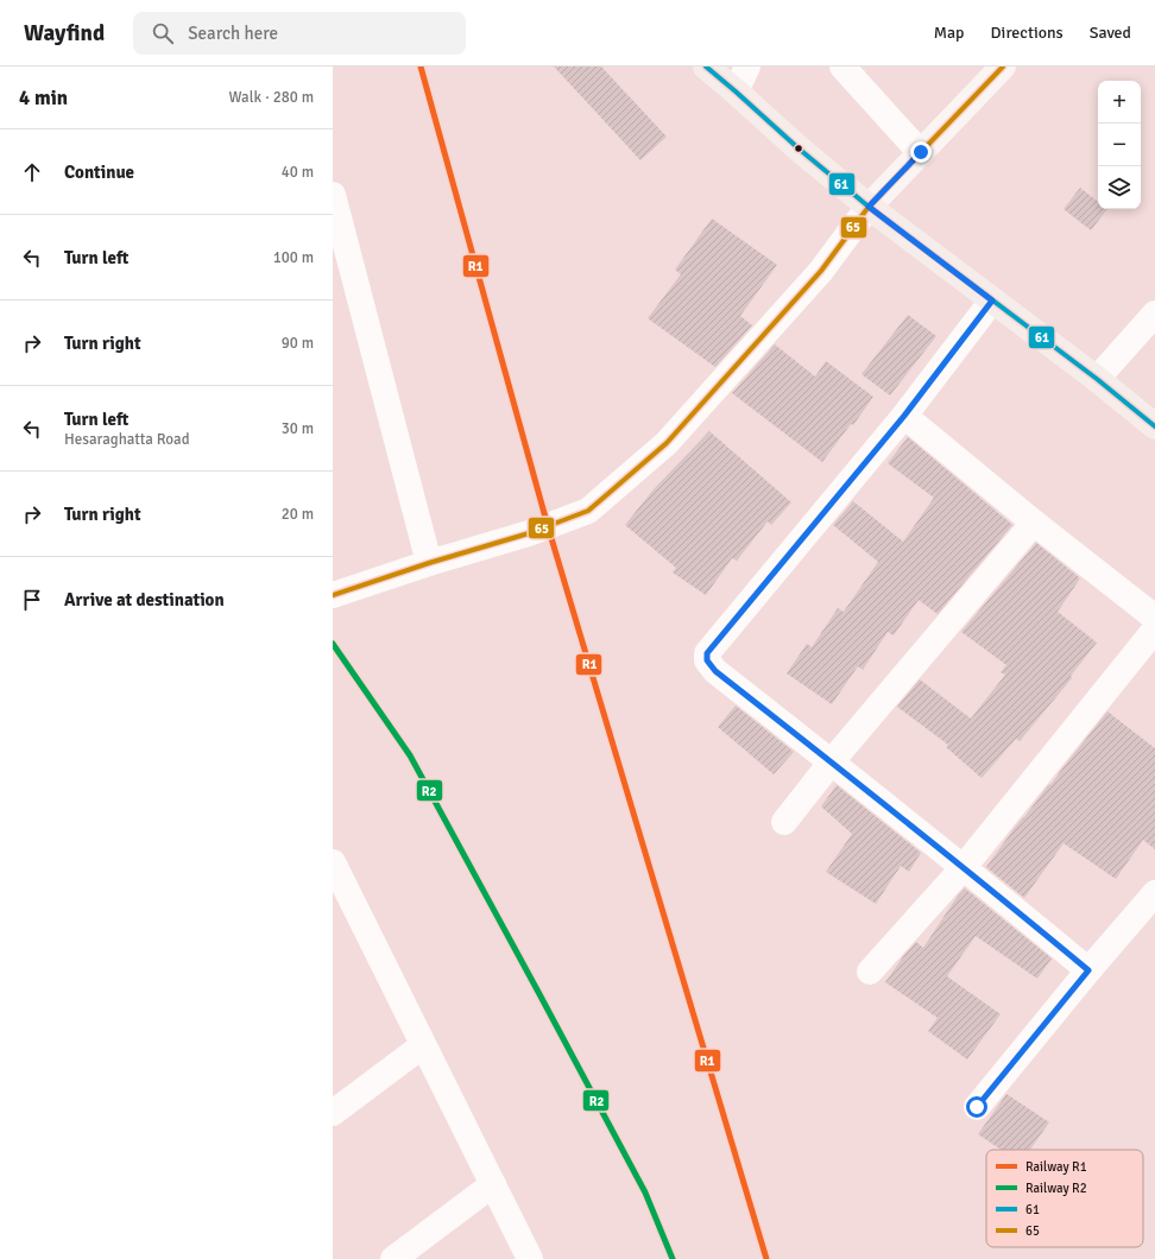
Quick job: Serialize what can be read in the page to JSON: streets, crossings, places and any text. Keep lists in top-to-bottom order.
{
  "lines": [
    "rail line R1",
    "transit line 61",
    "transit line 65",
    "rail line R2"
  ],
  "legend": [
    "Railway R1",
    "Railway R2",
    "61",
    "65"
  ],
  "page": {
    "header": "Wayfind",
    "search": "Search here",
    "nav": ["Map", "Directions", "Saved"],
    "heading": ["4 min", "Walk · 280 m"],
    "map_buttons": ["+", "−"],
    "list": [
      ["Continue", "40 m"],
      ["Turn left", "100 m"],
      ["Turn right", "90 m"],
      ["Turn left", "Hesaraghatta Road", "30 m"],
      ["Turn right", "20 m"],
      "Arrive at destination"
    ]
  }
}
